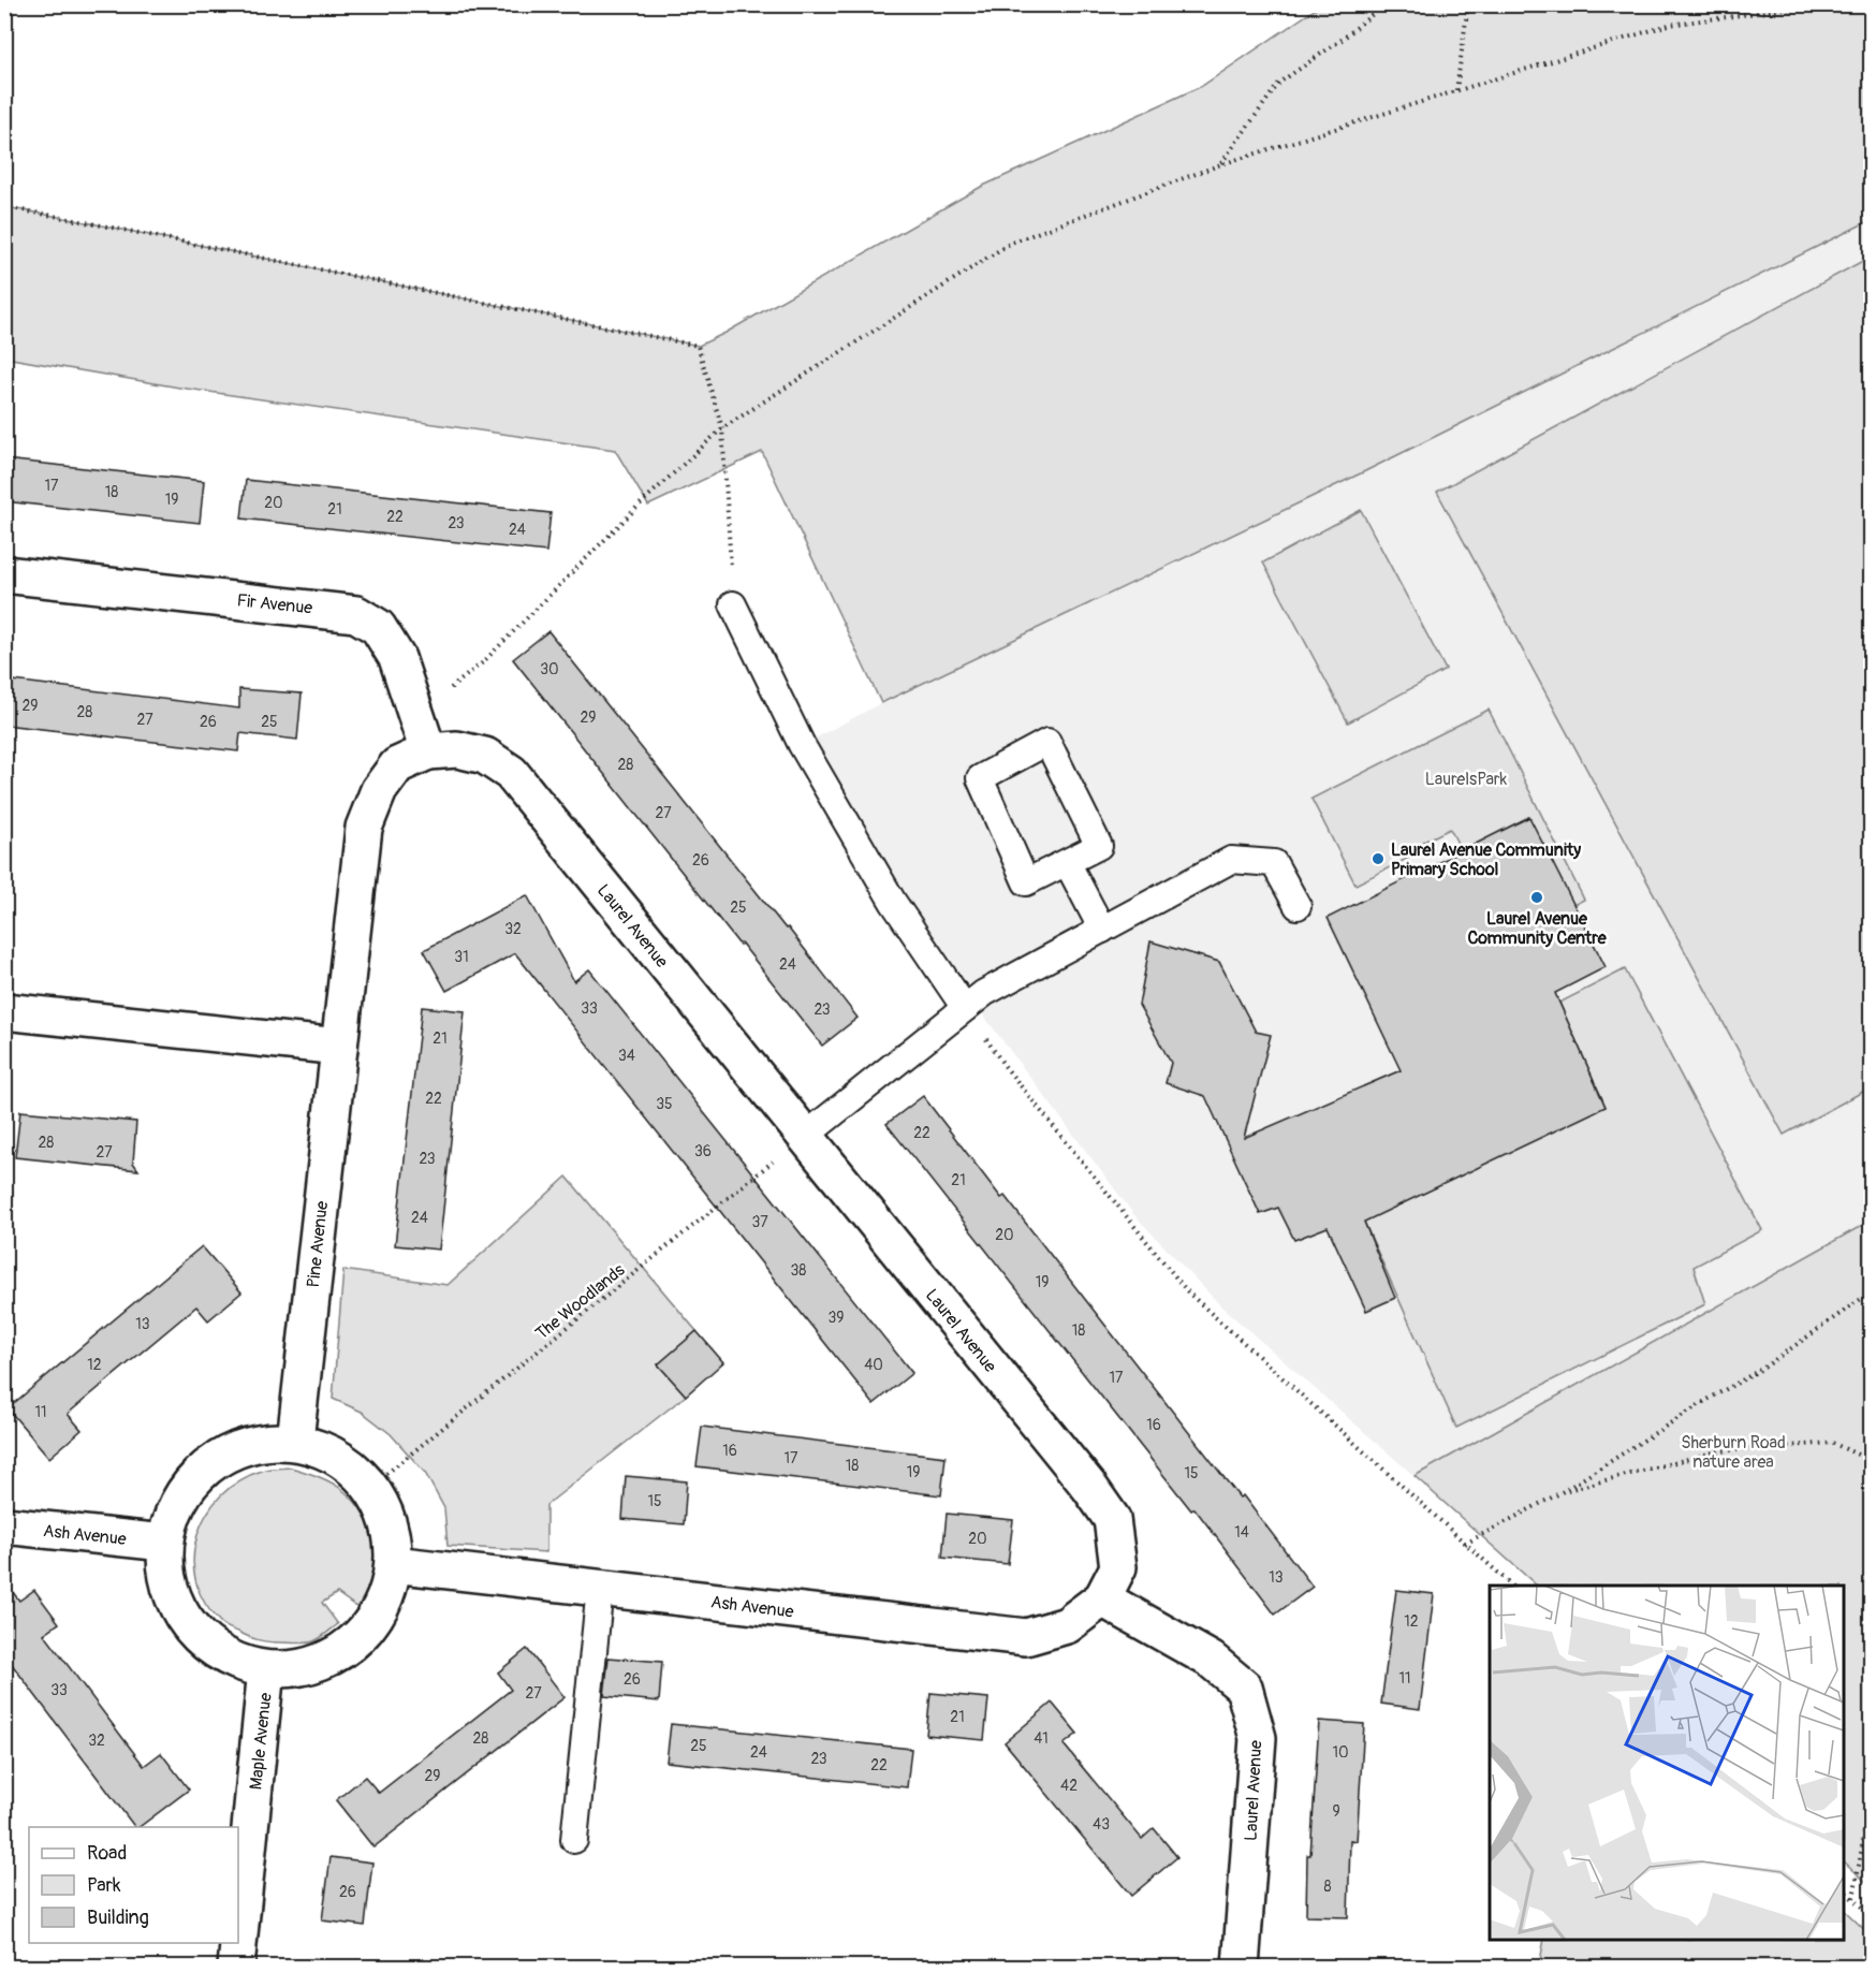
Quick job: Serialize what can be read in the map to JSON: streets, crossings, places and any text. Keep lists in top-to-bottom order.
{
  "streets": {
    "street": [
      "Fir Avenue",
      "Laurel Avenue",
      "Pine Avenue",
      "Ash Avenue",
      "Maple Avenue"
    ],
    "path": ["The Woodlands"]
  },
  "crossings": [
    ["Fir Avenue", "Laurel Avenue"],
    ["Fir Avenue", "Pine Avenue"],
    ["Laurel Avenue", "Pine Avenue"],
    ["Laurel Avenue", "The Woodlands"],
    ["Laurel Avenue", "Ash Avenue"],
    ["Pine Avenue", "The Woodlands"],
    ["Pine Avenue", "Ash Avenue"],
    ["Pine Avenue", "Maple Avenue"],
    ["The Woodlands", "Ash Avenue"],
    ["The Woodlands", "Maple Avenue"],
    ["Ash Avenue", "Maple Avenue"]
  ],
  "parks": ["LaurelsPark", "Sherburn Road nature area"],
  "places": ["Laurel Avenue Community Primary School", "Laurel Avenue Community Centre"],
  "house_numbers": [
    "17",
    "18",
    "19",
    "20",
    "21",
    "22",
    "23",
    "24",
    "30",
    "29",
    "28",
    "29",
    "27",
    "26",
    "25",
    "28",
    "27",
    "26",
    "25",
    "32",
    "31",
    "24",
    "33",
    "23",
    "21",
    "34",
    "22",
    "35",
    "22",
    "28",
    "36",
    "27",
    "23",
    "21",
    "24",
    "37",
    "20",
    "38",
    "19",
    "39",
    "13",
    "18",
    "12",
    "40",
    "17",
    "11",
    "16",
    "16",
    "17",
    "18",
    "19",
    "15",
    "15",
    "14",
    "20",
    "13",
    "12",
    "11",
    "26",
    "33",
    "27",
    "21",
    "28",
    "41",
    "32",
    "25",
    "24",
    "10",
    "23",
    "22",
    "29",
    "42",
    "9",
    "43",
    "8",
    "26"
  ],
  "legend": ["Road", "Park", "Building"]
}
